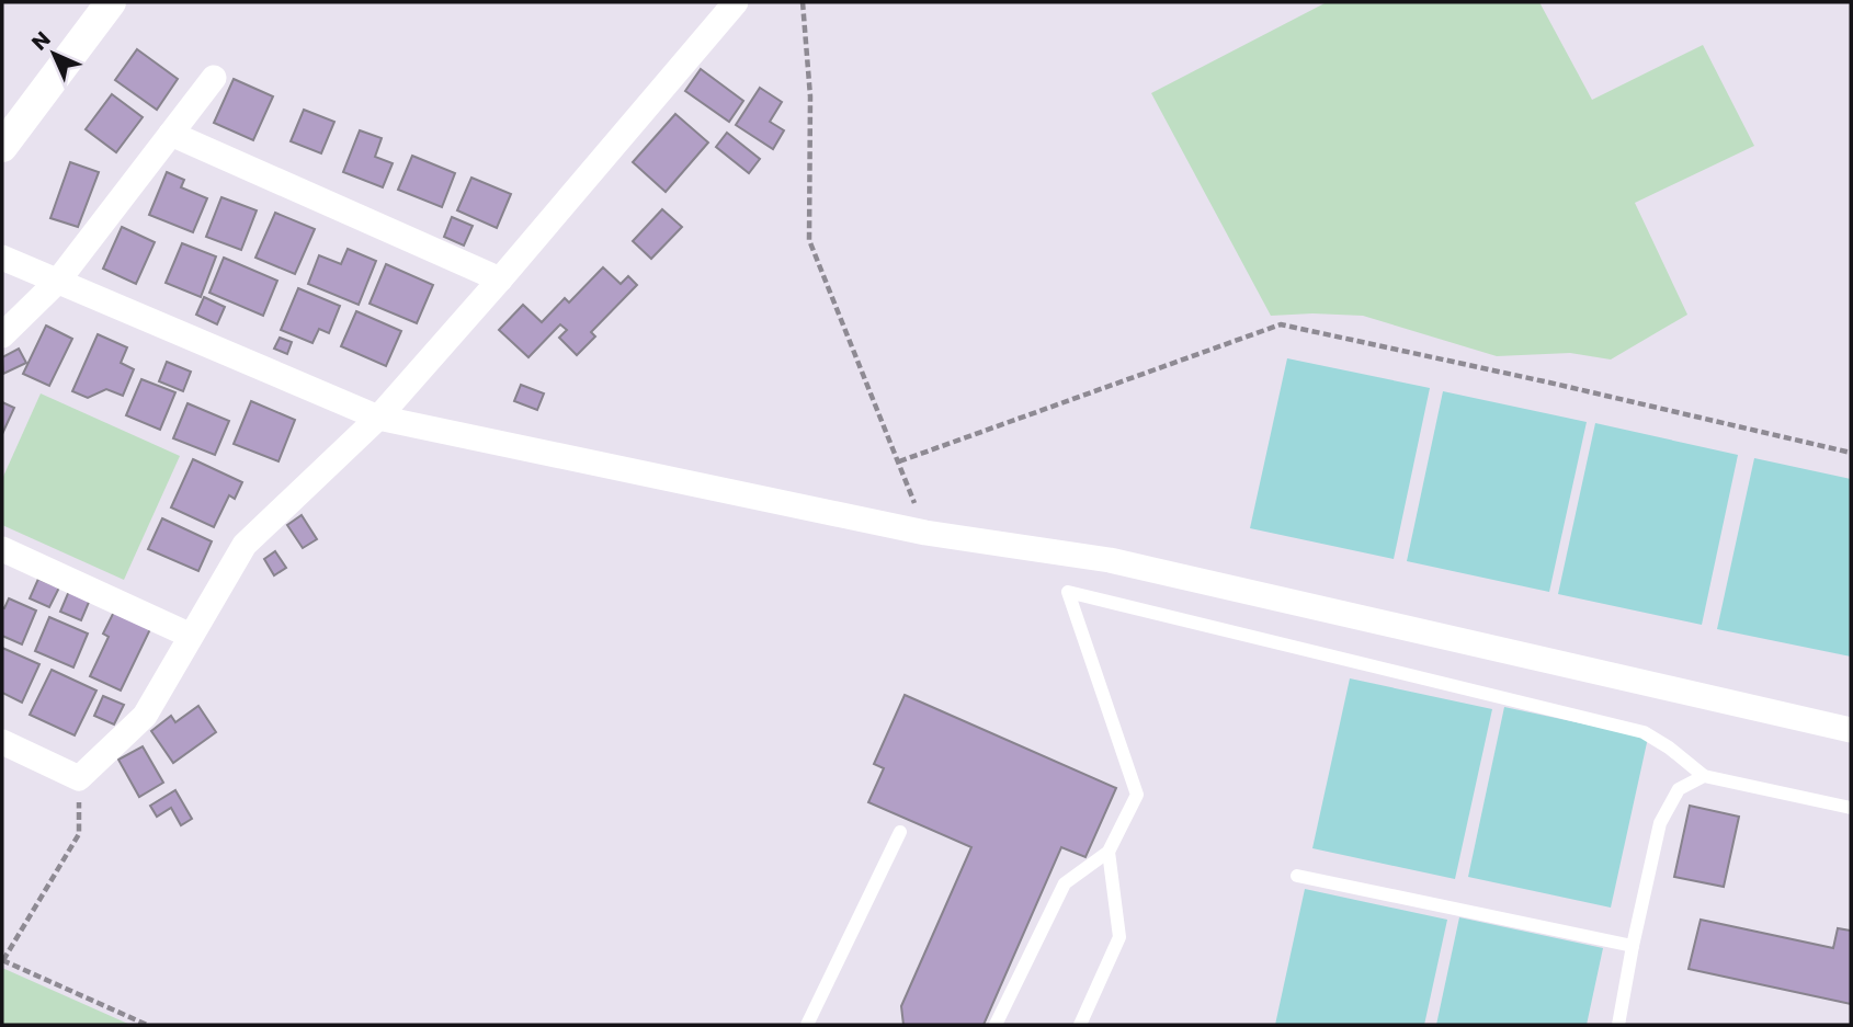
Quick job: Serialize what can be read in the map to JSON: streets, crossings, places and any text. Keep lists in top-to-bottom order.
{
  "north": "top left"
}
